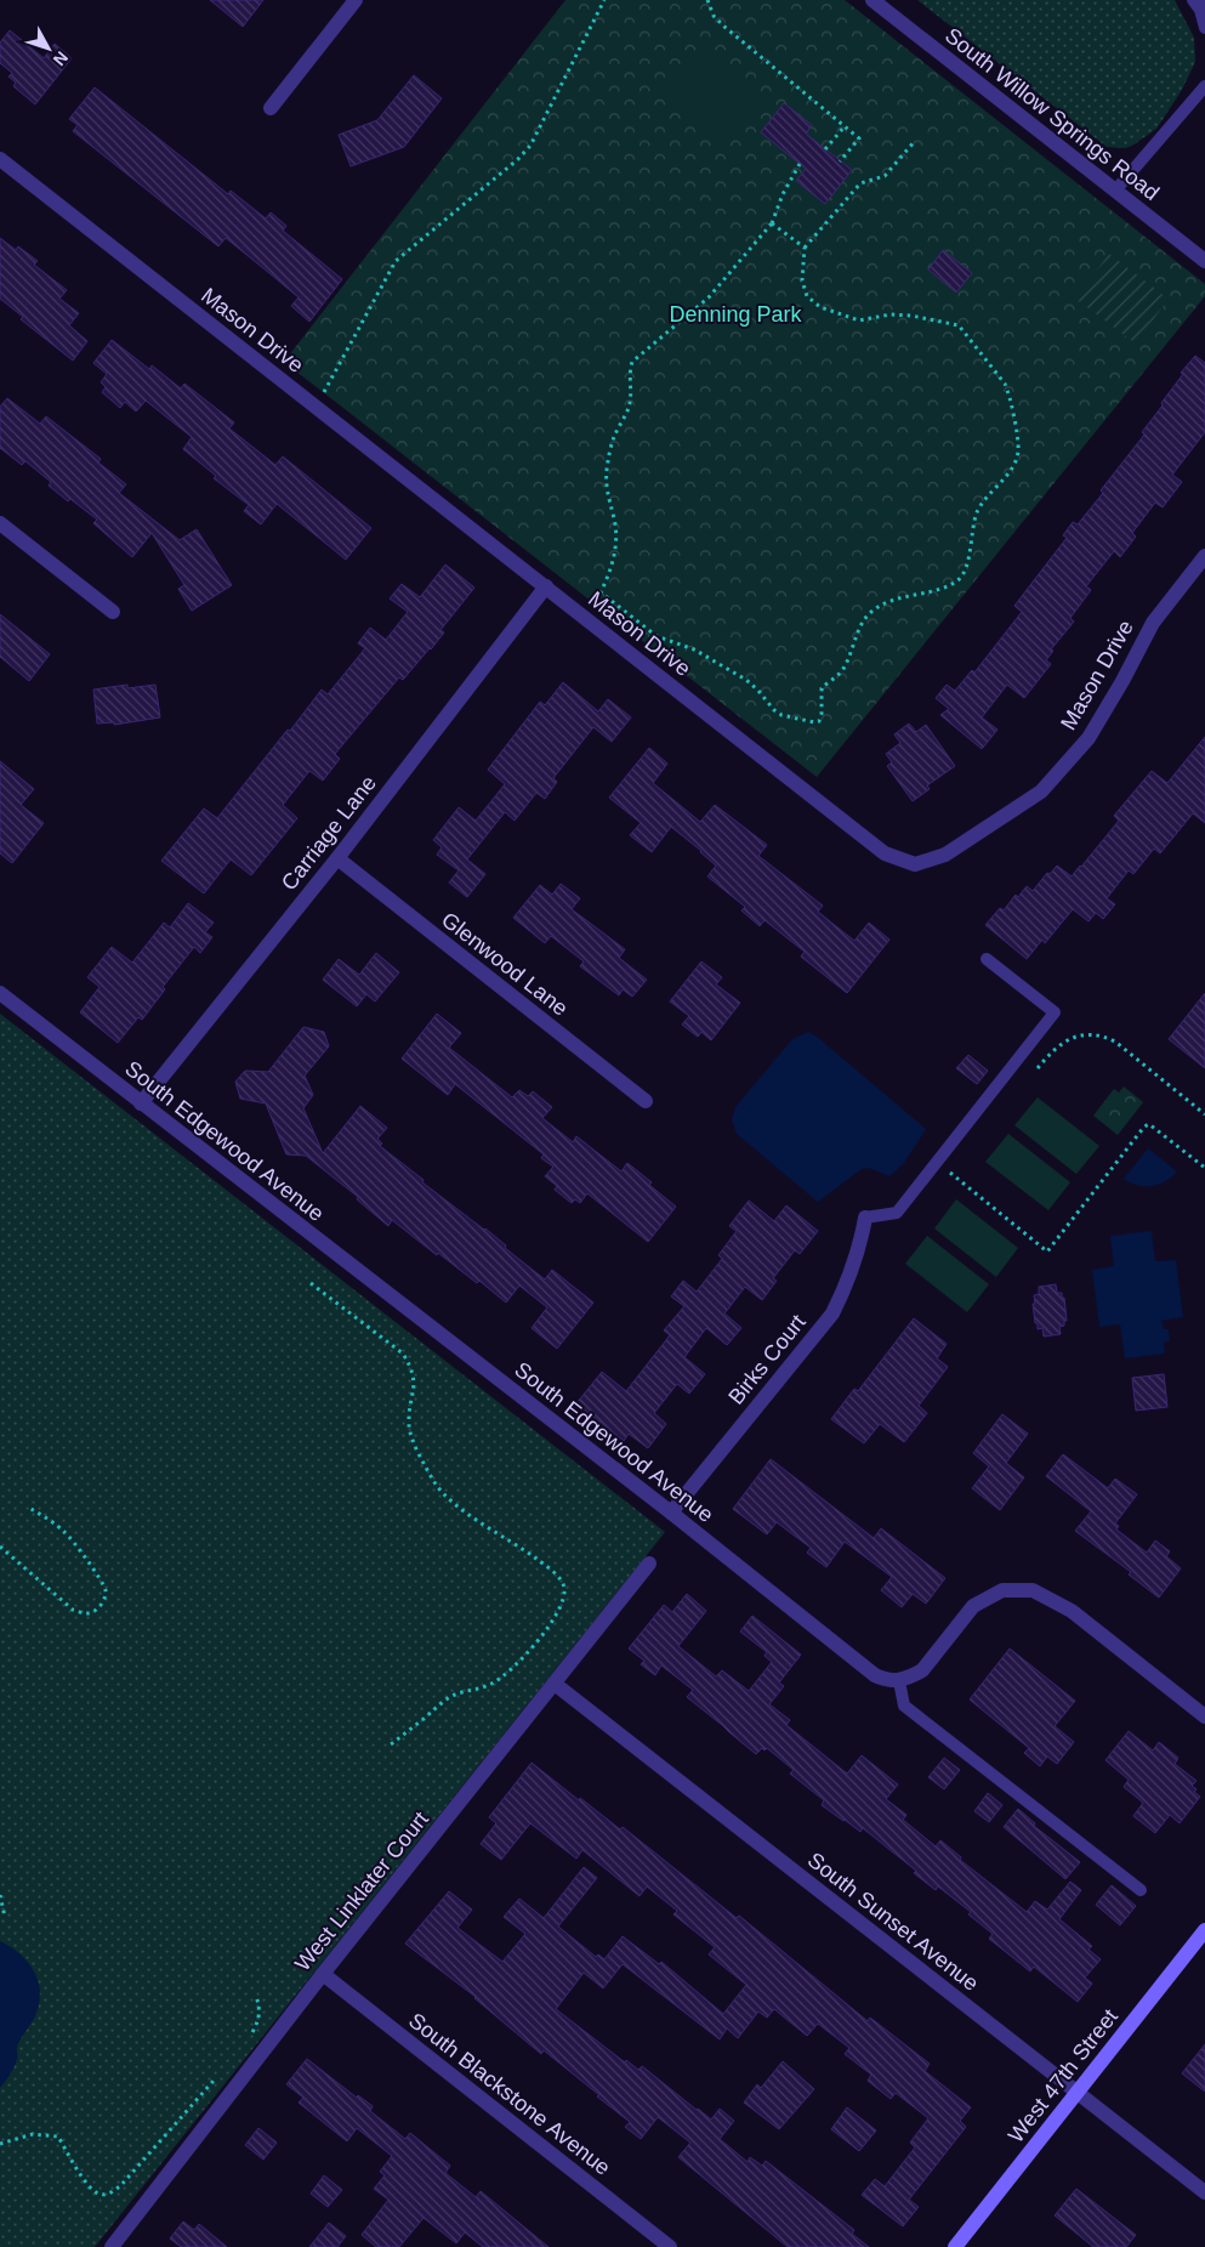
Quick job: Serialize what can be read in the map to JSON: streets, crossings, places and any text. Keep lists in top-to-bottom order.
{
  "streets": {
    "main road": ["West 47th Street"],
    "street": [
      "South Willow Springs Road",
      "Mason Drive",
      "Carriage Lane",
      "Glenwood Lane",
      "South Edgewood Avenue",
      "Birks Court",
      "West Linklater Court",
      "South Sunset Avenue",
      "South Blackstone Avenue"
    ]
  },
  "crossings": [
    ["Mason Drive", "Carriage Lane"],
    ["Carriage Lane", "Glenwood Lane"],
    ["Carriage Lane", "South Edgewood Avenue"],
    ["South Edgewood Avenue", "Birks Court"],
    ["West Linklater Court", "South Sunset Avenue"],
    ["West Linklater Court", "South Blackstone Avenue"],
    ["South Sunset Avenue", "West 47th Street"]
  ],
  "parks": ["Denning Park"],
  "north": "bottom right"
}
